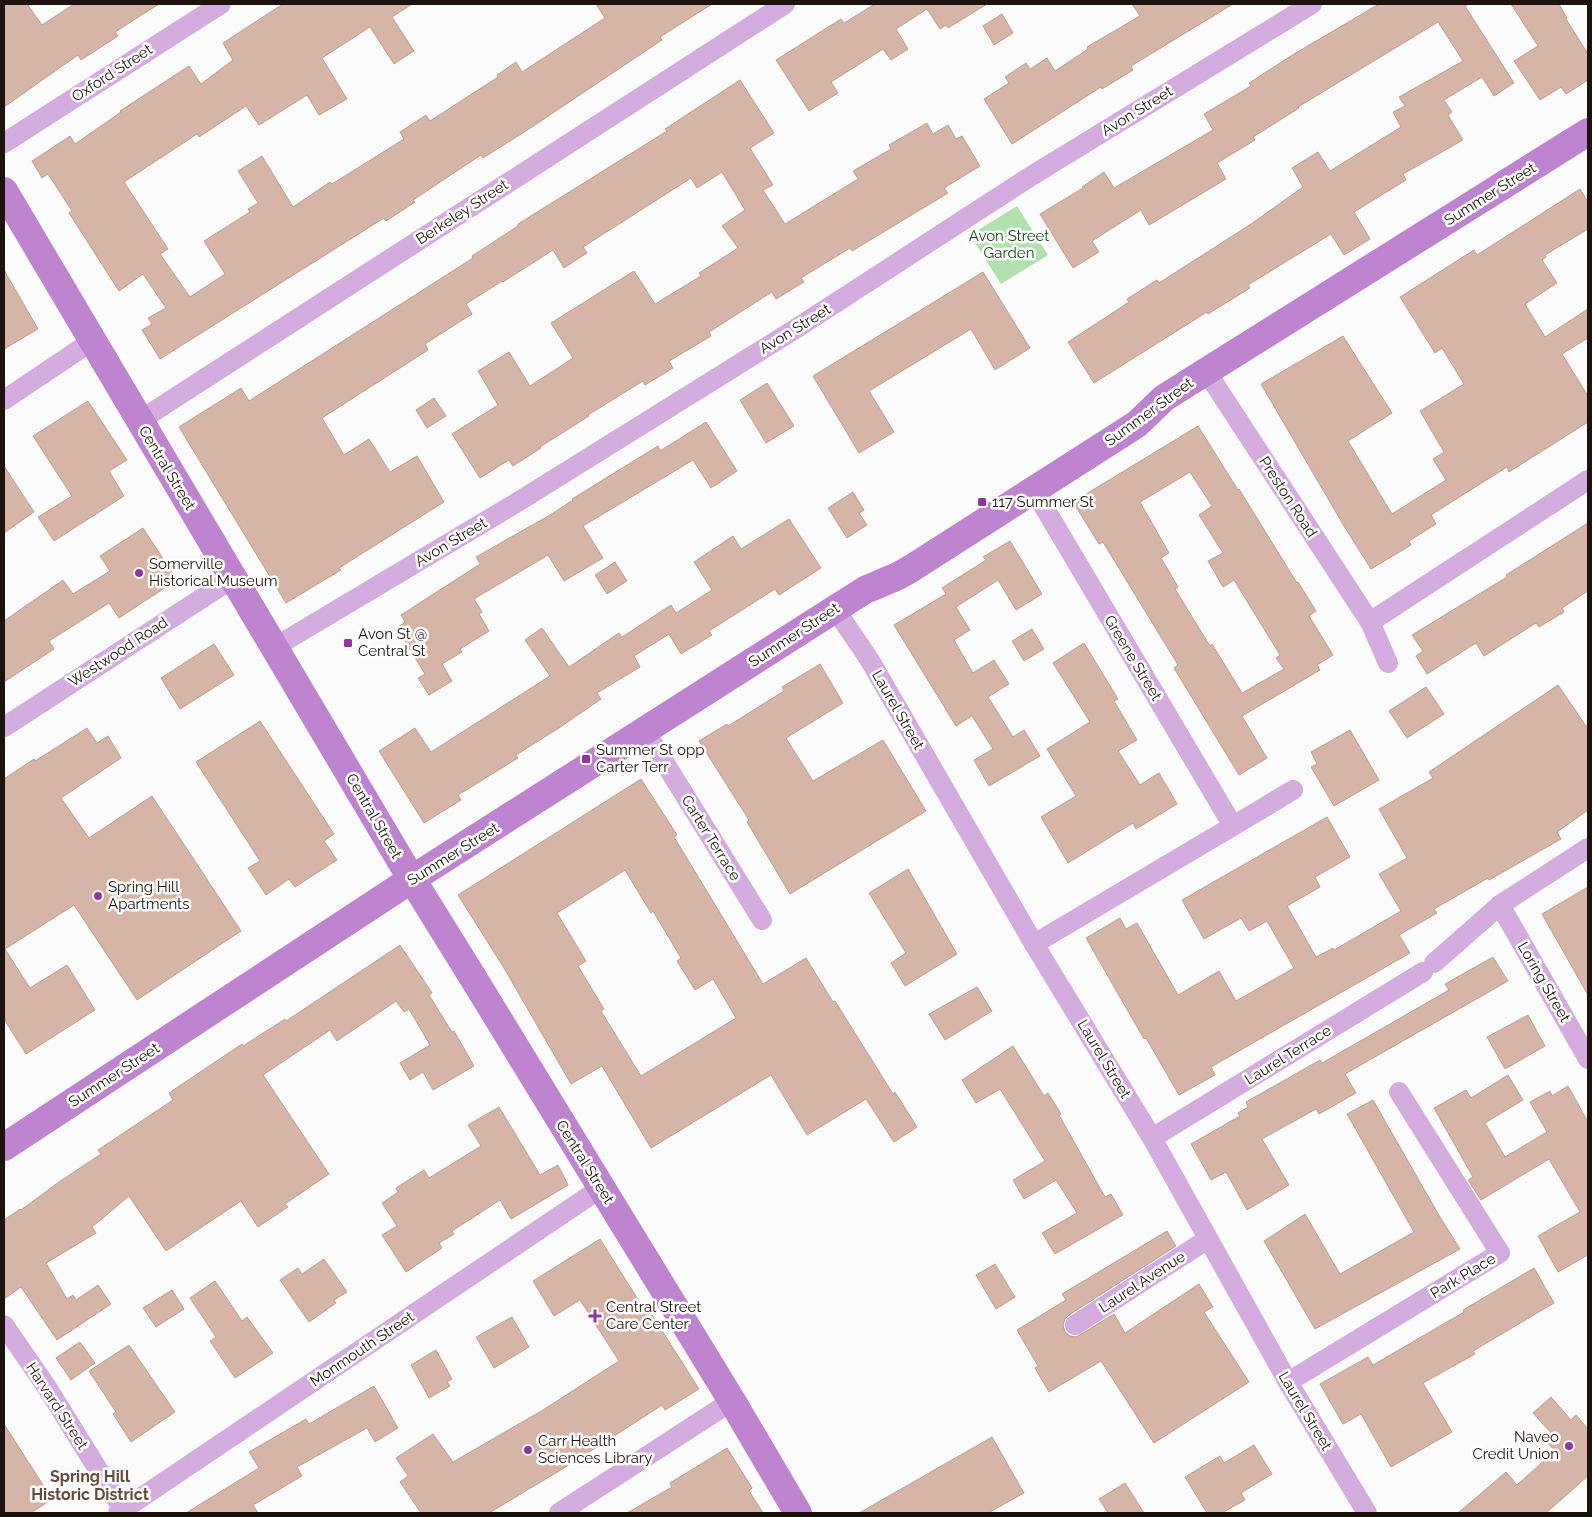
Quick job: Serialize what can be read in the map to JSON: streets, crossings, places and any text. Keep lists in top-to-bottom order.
{
  "streets": {
    "main road": ["Summer Street", "Central Street"],
    "street": [
      "Oxford Street",
      "Avon Street",
      "Berkeley Street",
      "Preston Road",
      "Westwood Road",
      "Greene Street",
      "Laurel Street",
      "Carter Terrace",
      "Loring Street",
      "Laurel Terrace",
      "Park Place",
      "Laurel Avenue",
      "Monmouth Street",
      "Harvard Street"
    ]
  },
  "crossings": [
    ["Avon Street", "Central Street"],
    ["Summer Street", "Central Street"],
    ["Summer Street", "Preston Road"],
    ["Summer Street", "Greene Street"],
    ["Summer Street", "Laurel Street"],
    ["Summer Street", "Carter Terrace"],
    ["Berkeley Street", "Central Street"],
    ["Central Street", "Westwood Road"],
    ["Central Street", "Monmouth Street"],
    ["Laurel Street", "Laurel Terrace"],
    ["Laurel Street", "Park Place"],
    ["Laurel Street", "Laurel Avenue"],
    ["Loring Street", "Laurel Terrace"],
    ["Monmouth Street", "Harvard Street"]
  ],
  "districts": ["Spring Hill Historic District"],
  "parks": ["Avon Street Garden"],
  "places": {
    "transit": ["117 Summer St", "Avon St @ Central St", "Summer St opp Carter Terr"],
    "other": [
      "Somerville Historical Museum",
      "Spring Hill Apartments",
      "Naveo Credit Union",
      "Carr Health Sciences Library"
    ],
    "health": ["Central Street Care Center"]
  }
}
